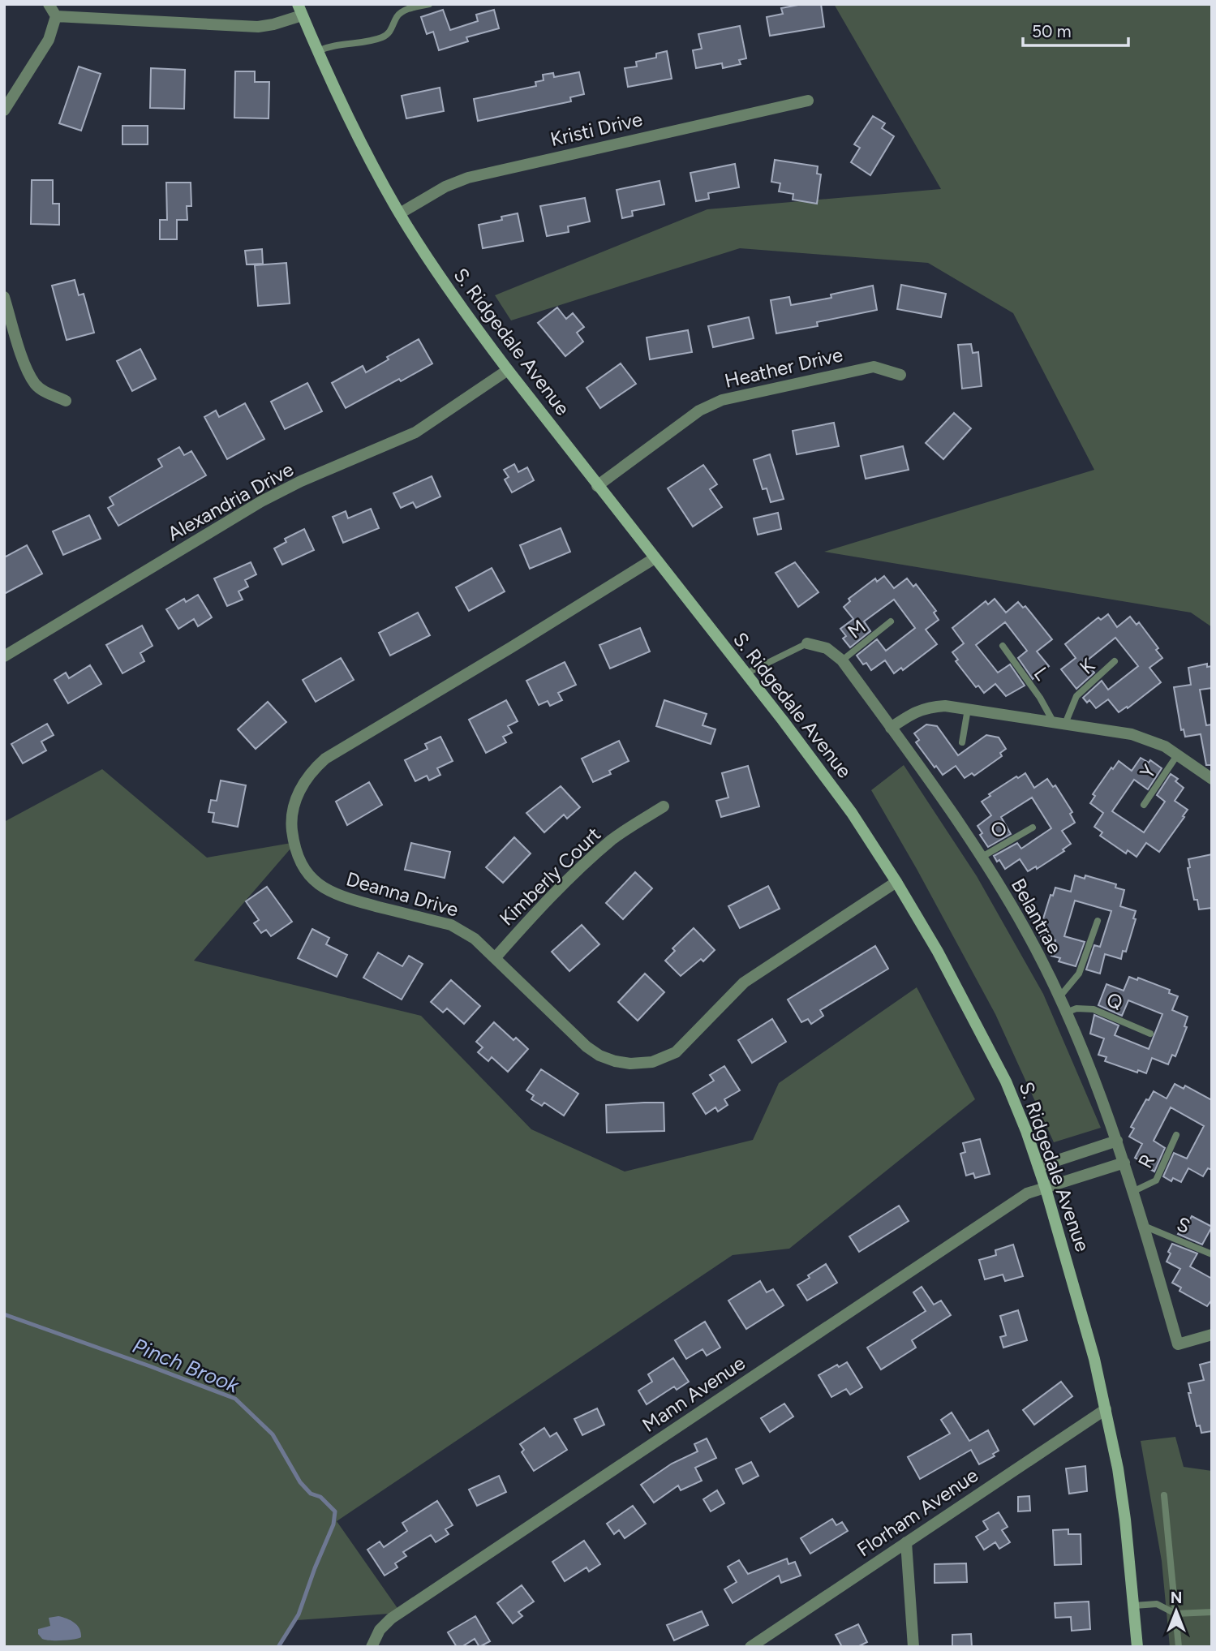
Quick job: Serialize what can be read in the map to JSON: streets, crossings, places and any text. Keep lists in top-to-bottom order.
{
  "streets": {
    "main road": ["S. Ridgedale Avenue"],
    "street": [
      "Kristi Drive",
      "Heather Drive",
      "Alexandria Drive",
      "Kimberly Court",
      "Deanna Drive",
      "Belantrae",
      "Mann Avenue",
      "Florham Avenue"
    ],
    "lane": [
      "M",
      "K",
      "L",
      "Y",
      "O",
      "Q",
      "R",
      "S"
    ]
  },
  "crossings": [
    ["Kristi Drive", "S. Ridgedale Avenue"],
    ["S. Ridgedale Avenue", "Heather Drive"],
    ["S. Ridgedale Avenue", "Alexandria Drive"],
    ["S. Ridgedale Avenue", "Deanna Drive"],
    ["S. Ridgedale Avenue", "Mann Avenue"],
    ["S. Ridgedale Avenue", "Florham Avenue"],
    ["M", "Belantrae"],
    ["K", "L"],
    ["O", "Belantrae"],
    ["Kimberly Court", "Deanna Drive"],
    ["Belantrae", "Q"],
    ["Belantrae", "R"],
    ["Belantrae", "S"]
  ],
  "water": ["Pinch Brook"],
  "scale_bar": "50 m",
  "north": "top"
}
